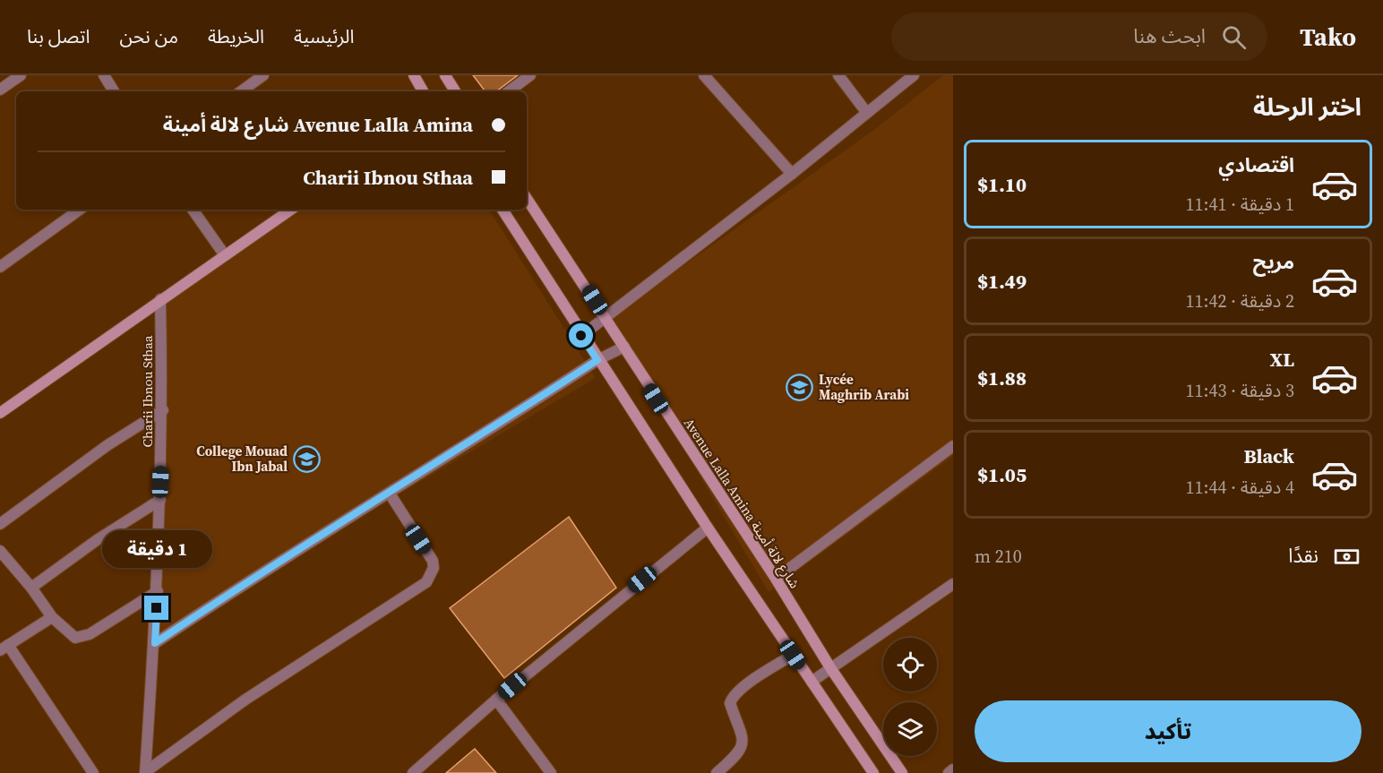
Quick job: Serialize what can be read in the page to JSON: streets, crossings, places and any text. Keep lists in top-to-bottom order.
{
  "streets": {
    "street": ["Charii Ibnou Sthaa", "Avenue Lalla Amina شارع لالة أمينة"]
  },
  "places": {
    "school or university": ["Lycée Maghrib Arabi", "College Mouad Ibn Jabal"]
  },
  "page": {
    "header": "Tako",
    "search": "ابحث هنا",
    "nav": [
      "الرئيسية",
      "الخريطة",
      "من نحن",
      "اتصل بنا"
    ],
    "heading": "اختر الرحلة",
    "banner": ["Avenue Lalla Amina شارع لالة أمينة", "Charii Ibnou Sthaa"],
    "list": [
      {
        "name": "اقتصادي",
        "note": "1 دقيقة · 11:41",
        "value": "$1.10"
      },
      {
        "name": "مريح",
        "note": "2 دقيقة · 11:42",
        "value": "$1.49"
      },
      {
        "name": "XL",
        "note": "3 دقيقة · 11:43",
        "value": "$1.88"
      },
      {
        "name": "Black",
        "note": "4 دقيقة · 11:44",
        "value": "$1.05"
      }
    ],
    "pay": ["نقدًا", "210 m"],
    "bubble": "1 دقيقة",
    "buttons": "تأكيد"
  }
}
